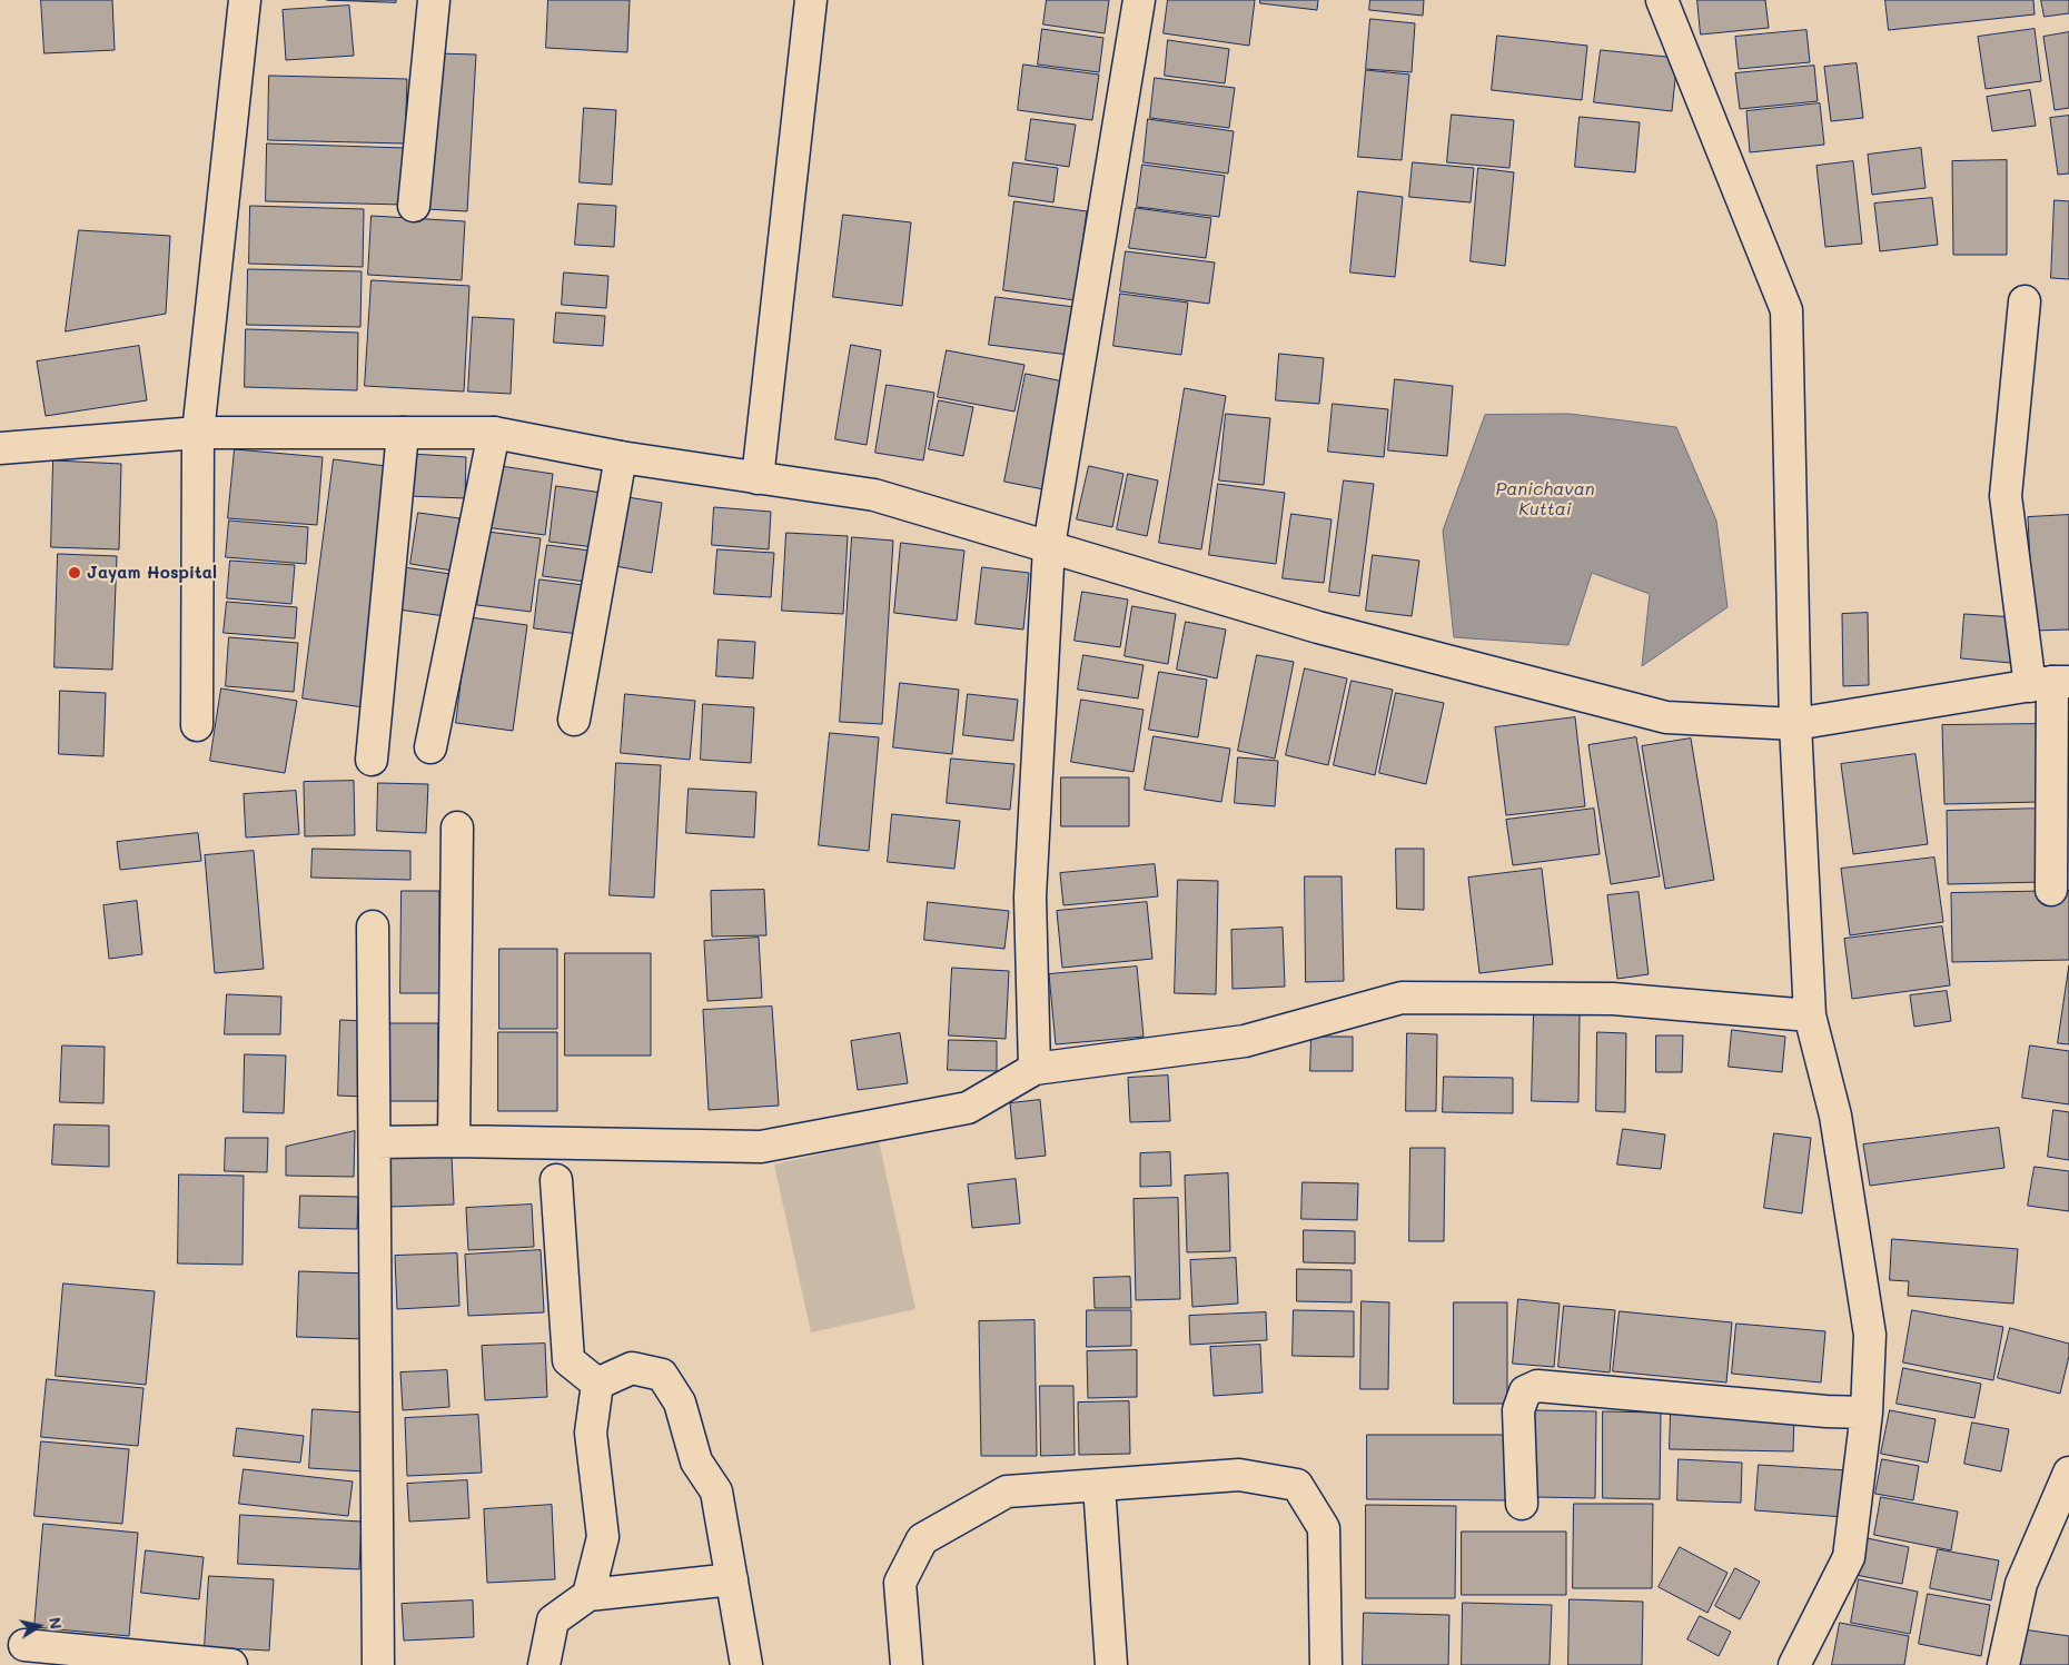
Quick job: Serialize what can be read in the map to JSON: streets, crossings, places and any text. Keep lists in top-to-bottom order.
{
  "water": ["Panichavan Kuttai"],
  "places": ["Jayam Hospital"],
  "north": "right"
}
